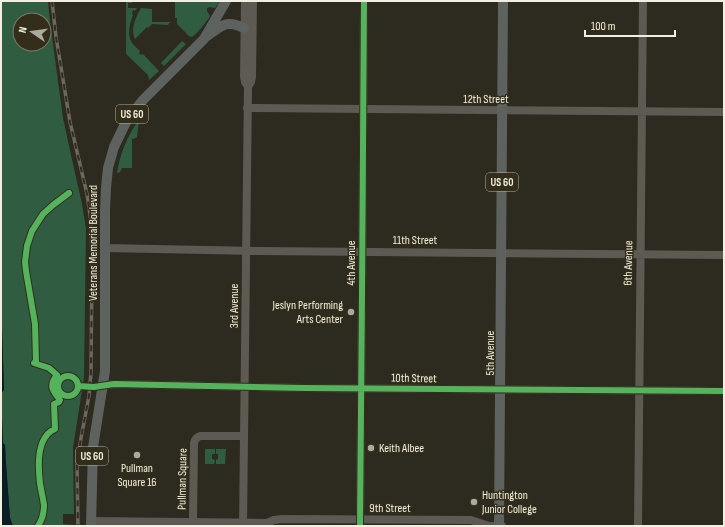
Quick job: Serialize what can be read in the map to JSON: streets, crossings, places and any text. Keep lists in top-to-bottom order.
{
  "streets": {
    "main road": ["US 60", "Veterans Memorial Boulevard", "5th Avenue"],
    "street": [
      "12th Street",
      "11th Street",
      "4th Avenue",
      "6th Avenue",
      "3rd Avenue",
      "10th Street",
      "Pullman Square",
      "9th Street"
    ]
  },
  "crossings": [
    ["12th Street", "4th Avenue"],
    ["12th Street", "6th Avenue"],
    ["12th Street", "3rd Avenue"],
    ["12th Street", "5th Avenue"],
    ["11th Street", "Veterans Memorial Boulevard"],
    ["11th Street", "4th Avenue"],
    ["11th Street", "6th Avenue"],
    ["11th Street", "3rd Avenue"],
    ["11th Street", "5th Avenue"],
    ["Veterans Memorial Boulevard", "10th Street"],
    ["Veterans Memorial Boulevard", "9th Street"],
    ["4th Avenue", "10th Street"],
    ["4th Avenue", "9th Street"],
    ["6th Avenue", "10th Street"],
    ["3rd Avenue", "10th Street"],
    ["3rd Avenue", "Pullman Square"],
    ["3rd Avenue", "9th Street"],
    ["5th Avenue", "10th Street"],
    ["5th Avenue", "9th Street"],
    ["Pullman Square", "9th Street"]
  ],
  "places": [
    "Jeslyn Performing Arts Center",
    "Keith Albee",
    "Pullman Square 16",
    "Huntington Junior College"
  ],
  "scale_bar": "100 m",
  "north": "left"
}
